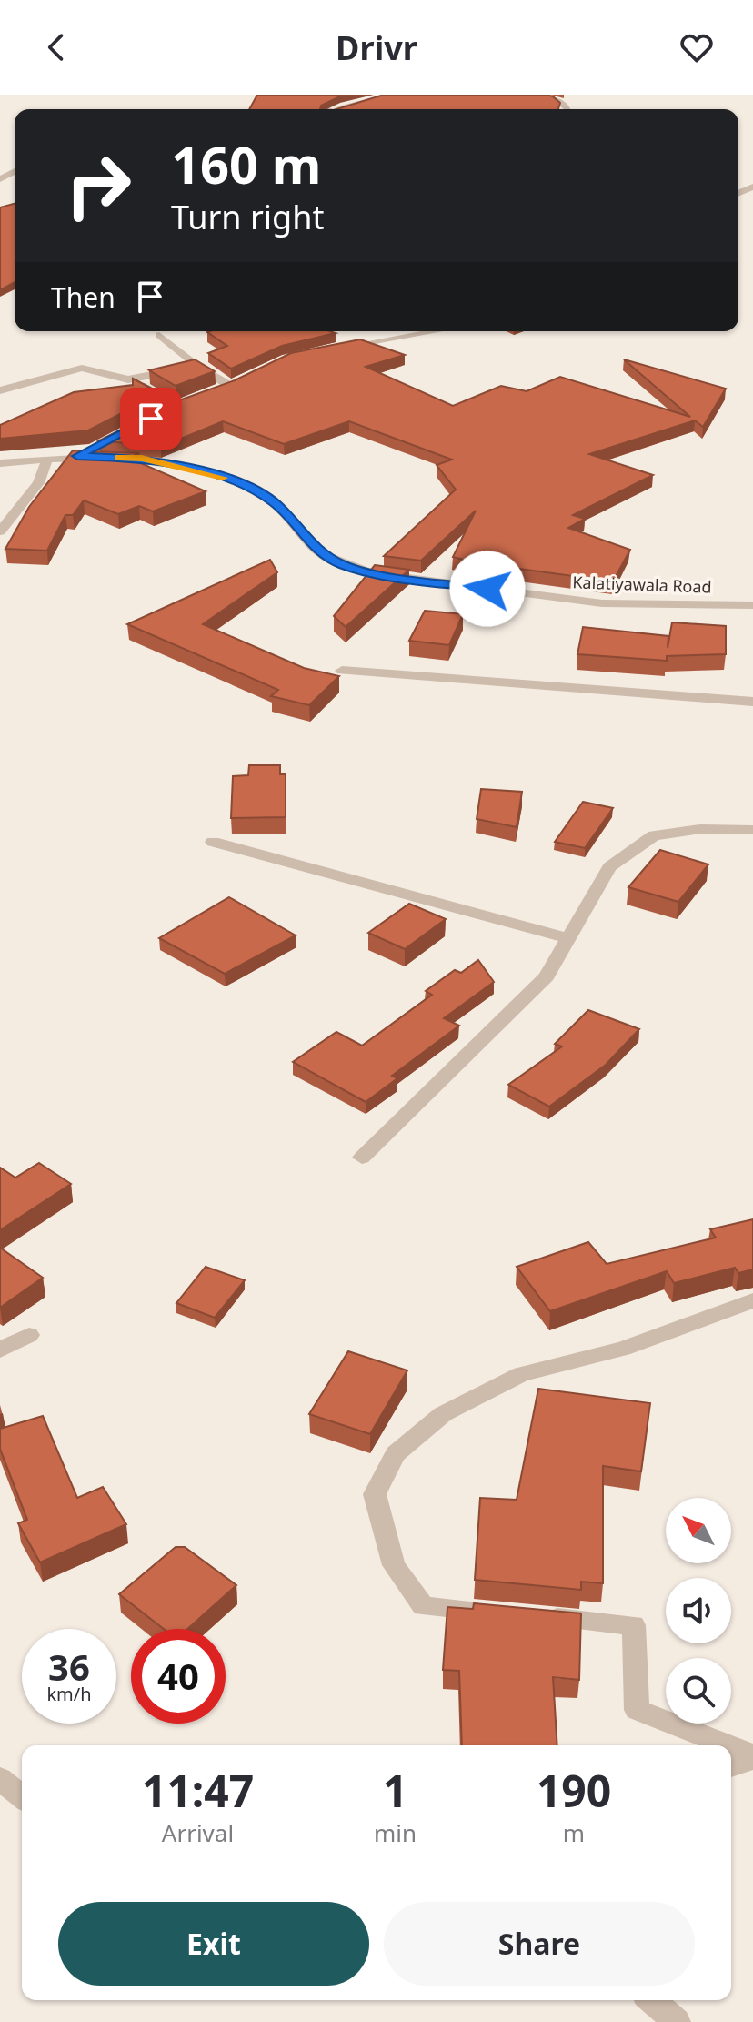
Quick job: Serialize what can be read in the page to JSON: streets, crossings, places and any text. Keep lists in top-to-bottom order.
{
  "streets": {
    "street": ["Kalatiyawala Road"]
  },
  "north": "top left",
  "page": {
    "header": "Drivr",
    "turn": ["160 m", "Turn right"],
    "then": "Then",
    "speed": "36 km/h",
    "limit": "40",
    "eta": [
      "11:47",
      "Arrival",
      "1",
      "min",
      "190",
      "m"
    ],
    "buttons": ["Exit", "Share"]
  }
}
